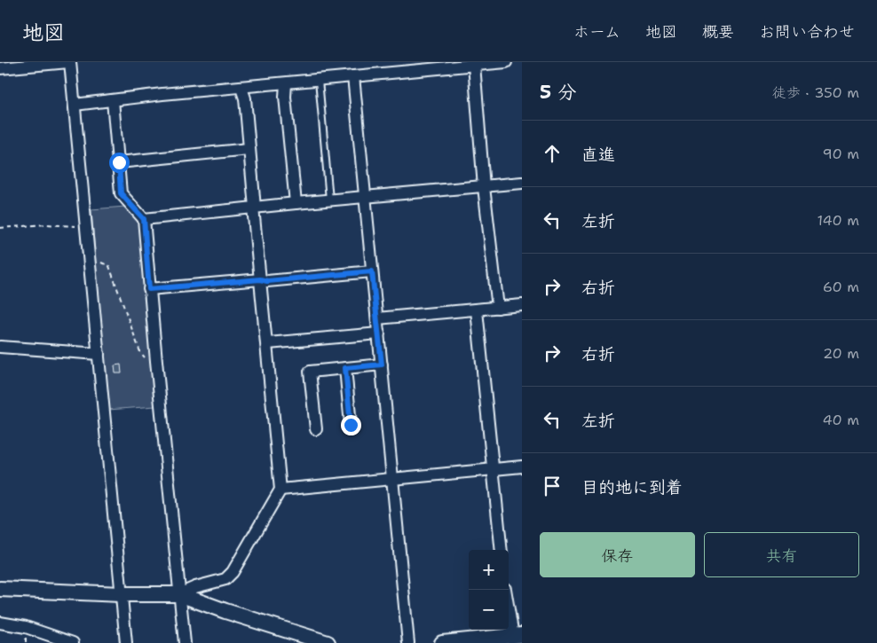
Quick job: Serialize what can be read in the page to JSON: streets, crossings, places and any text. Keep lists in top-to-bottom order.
{
  "page": {
    "header": "地図",
    "nav": [
      "ホーム",
      "地図",
      "概要",
      "お問い合わせ"
    ],
    "heading": ["5 分", "徒歩 · 350 m"],
    "list": [
      ["直進", "90 m"],
      ["左折", "140 m"],
      ["右折", "60 m"],
      ["右折", "20 m"],
      ["左折", "40 m"],
      "目的地に到着"
    ],
    "buttons": ["保存", "共有"],
    "map_buttons": ["+", "−"]
  }
}
